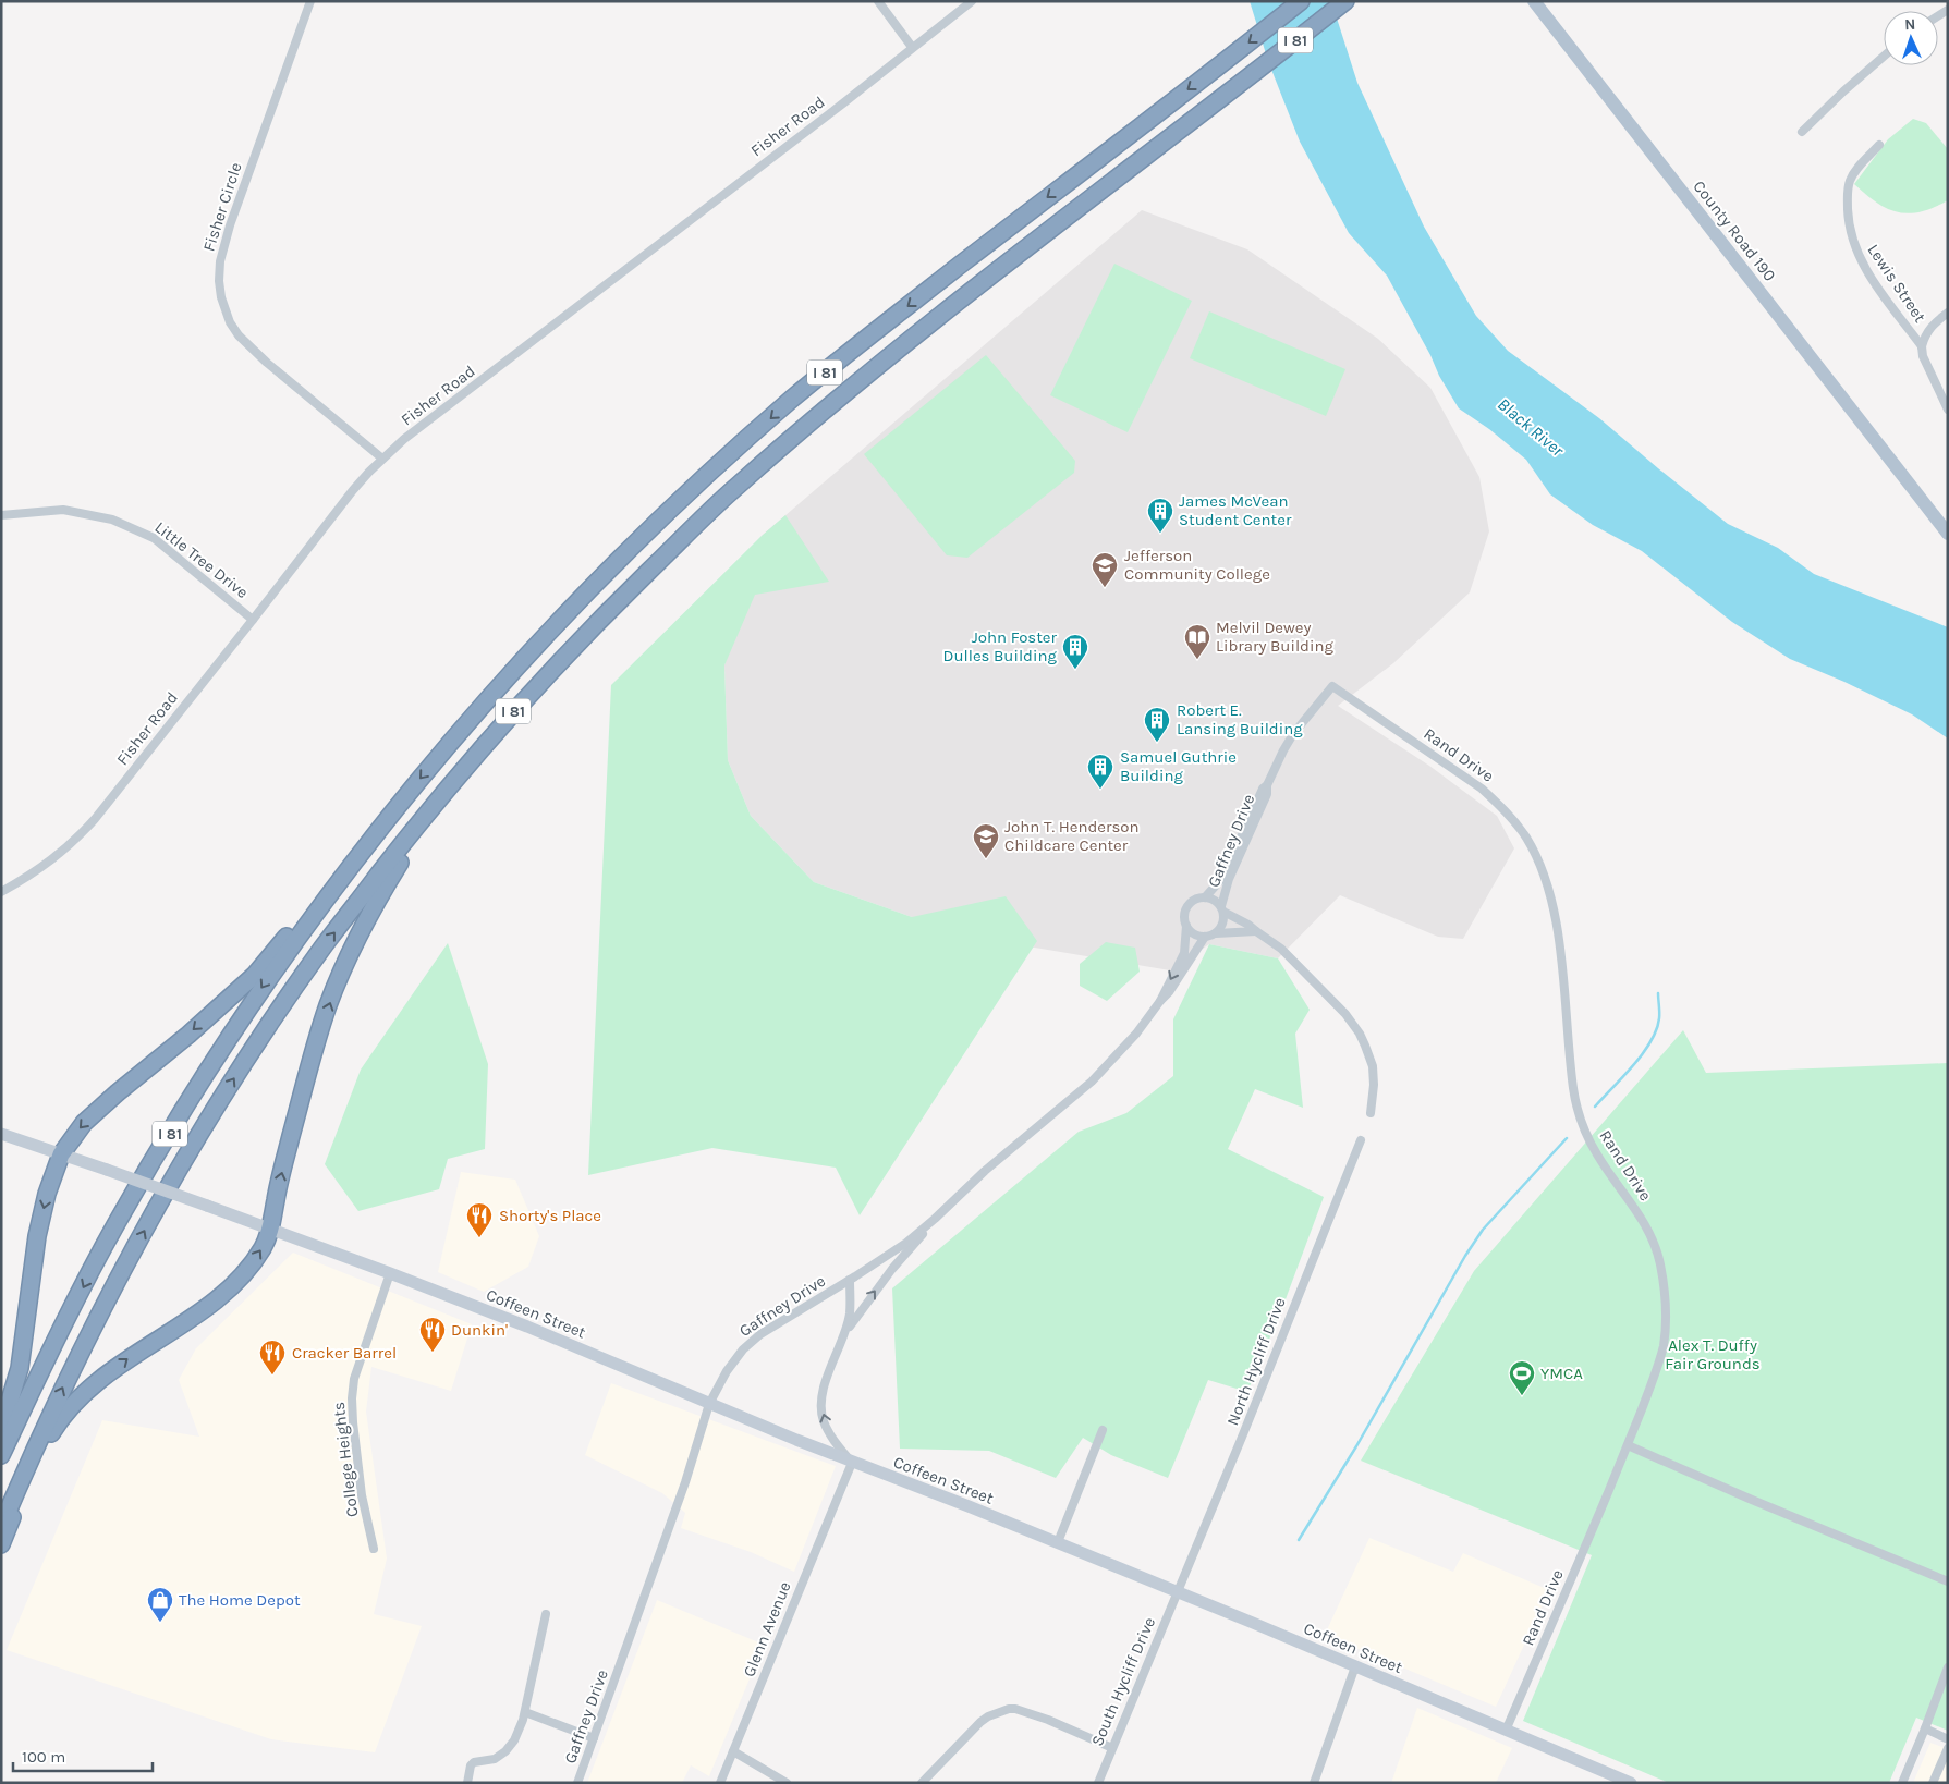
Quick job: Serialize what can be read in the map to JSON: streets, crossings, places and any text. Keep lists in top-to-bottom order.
{
  "streets": {
    "highway": ["I 81"],
    "main road": ["County Road 190", "Coffeen Street"],
    "street": [
      "Fisher Road",
      "Fisher Circle",
      "Lewis Street",
      "Little Tree Drive",
      "Rand Drive",
      "Gaffney Drive",
      "North Hycliff Drive",
      "College Heights",
      "Glenn Avenue",
      "South Hycliff Drive"
    ]
  },
  "crossings": [
    ["Fisher Road", "Fisher Circle"],
    ["Fisher Road", "Little Tree Drive"],
    ["Rand Drive", "Gaffney Drive"],
    ["Rand Drive", "Coffeen Street"],
    ["Gaffney Drive", "Coffeen Street"],
    ["Coffeen Street", "North Hycliff Drive"],
    ["Coffeen Street", "College Heights"],
    ["Coffeen Street", "Glenn Avenue"],
    ["Coffeen Street", "South Hycliff Drive"],
    ["North Hycliff Drive", "South Hycliff Drive"]
  ],
  "water": ["Black River"],
  "parks": ["Alex T. Duffy Fair Grounds"],
  "places": {
    "building": [
      "James McVean Student Center",
      "John Foster Dulles Building",
      "Robert E. Lansing Building",
      "Samuel Guthrie Building"
    ],
    "school or university": ["Jefferson Community College", "John T. Henderson Childcare Center"],
    "library": ["Melvil Dewey Library Building"],
    "restaurant": ["Shorty's Place", "Dunkin'", "Cracker Barrel"],
    "sports": ["YMCA"],
    "shop": ["The Home Depot"]
  },
  "scale_bar": "100 m",
  "north": "top"
}
